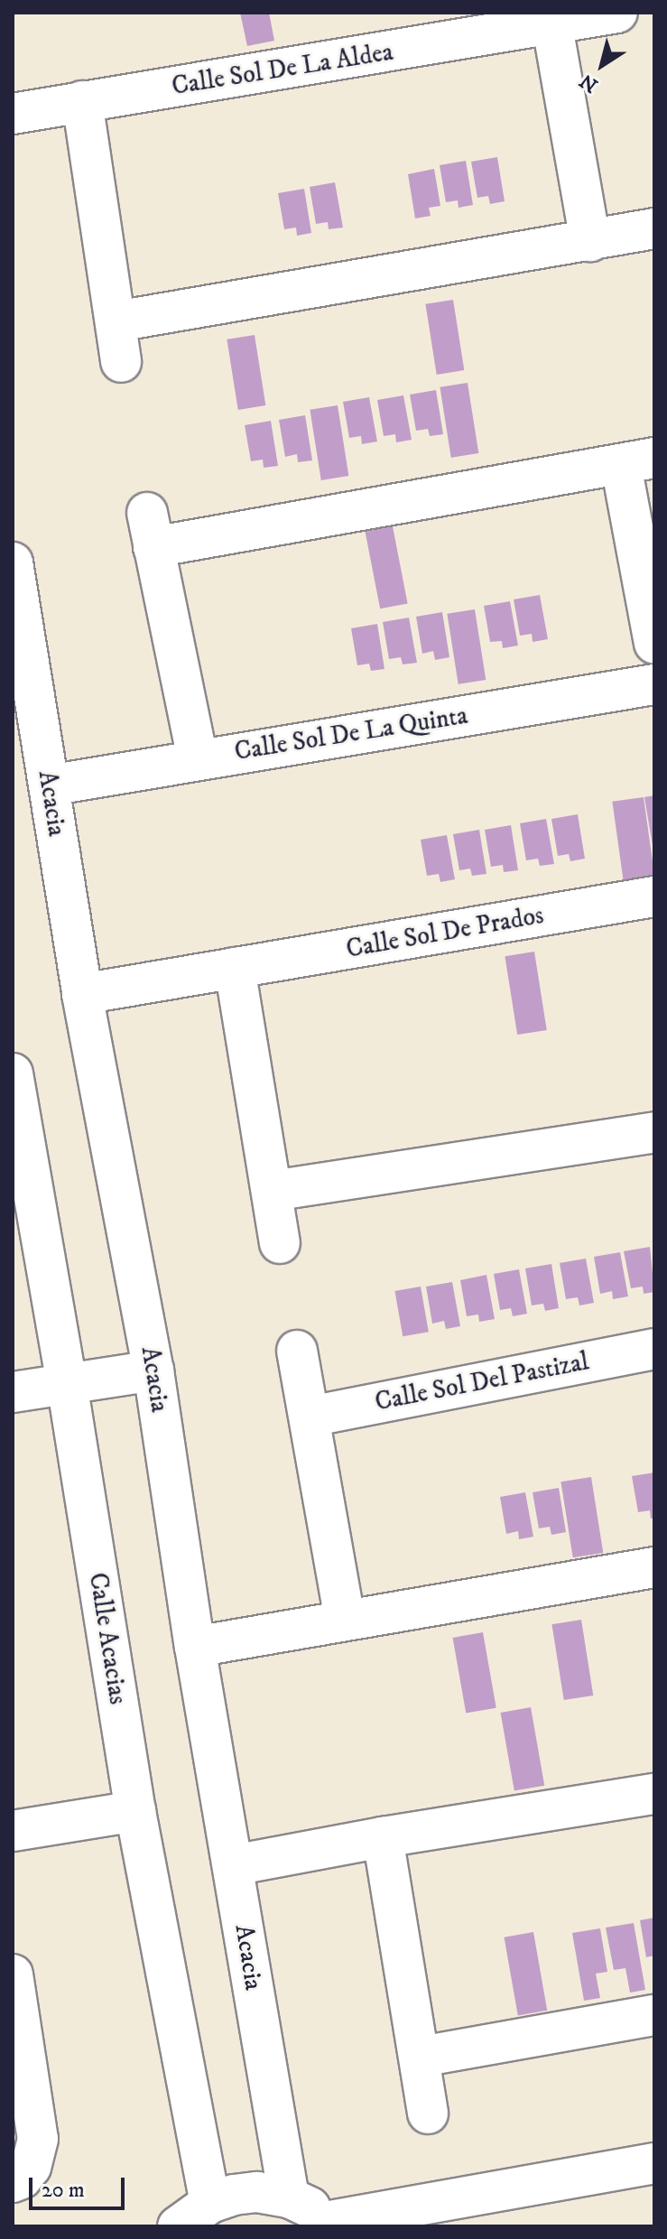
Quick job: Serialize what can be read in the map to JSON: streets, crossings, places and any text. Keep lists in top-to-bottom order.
{
  "streets": {
    "street": [
      "Calle Sol De La Aldea",
      "Calle Sol De La Quinta",
      "Acacia",
      "Calle Sol De Prados",
      "Calle Sol Del Pastizal",
      "Calle Acacias"
    ]
  },
  "crossings": [
    ["Calle Sol De La Quinta", "Acacia"],
    ["Acacia", "Calle Sol De Prados"]
  ],
  "scale_bar": "20 m",
  "north": "bottom left"
}
